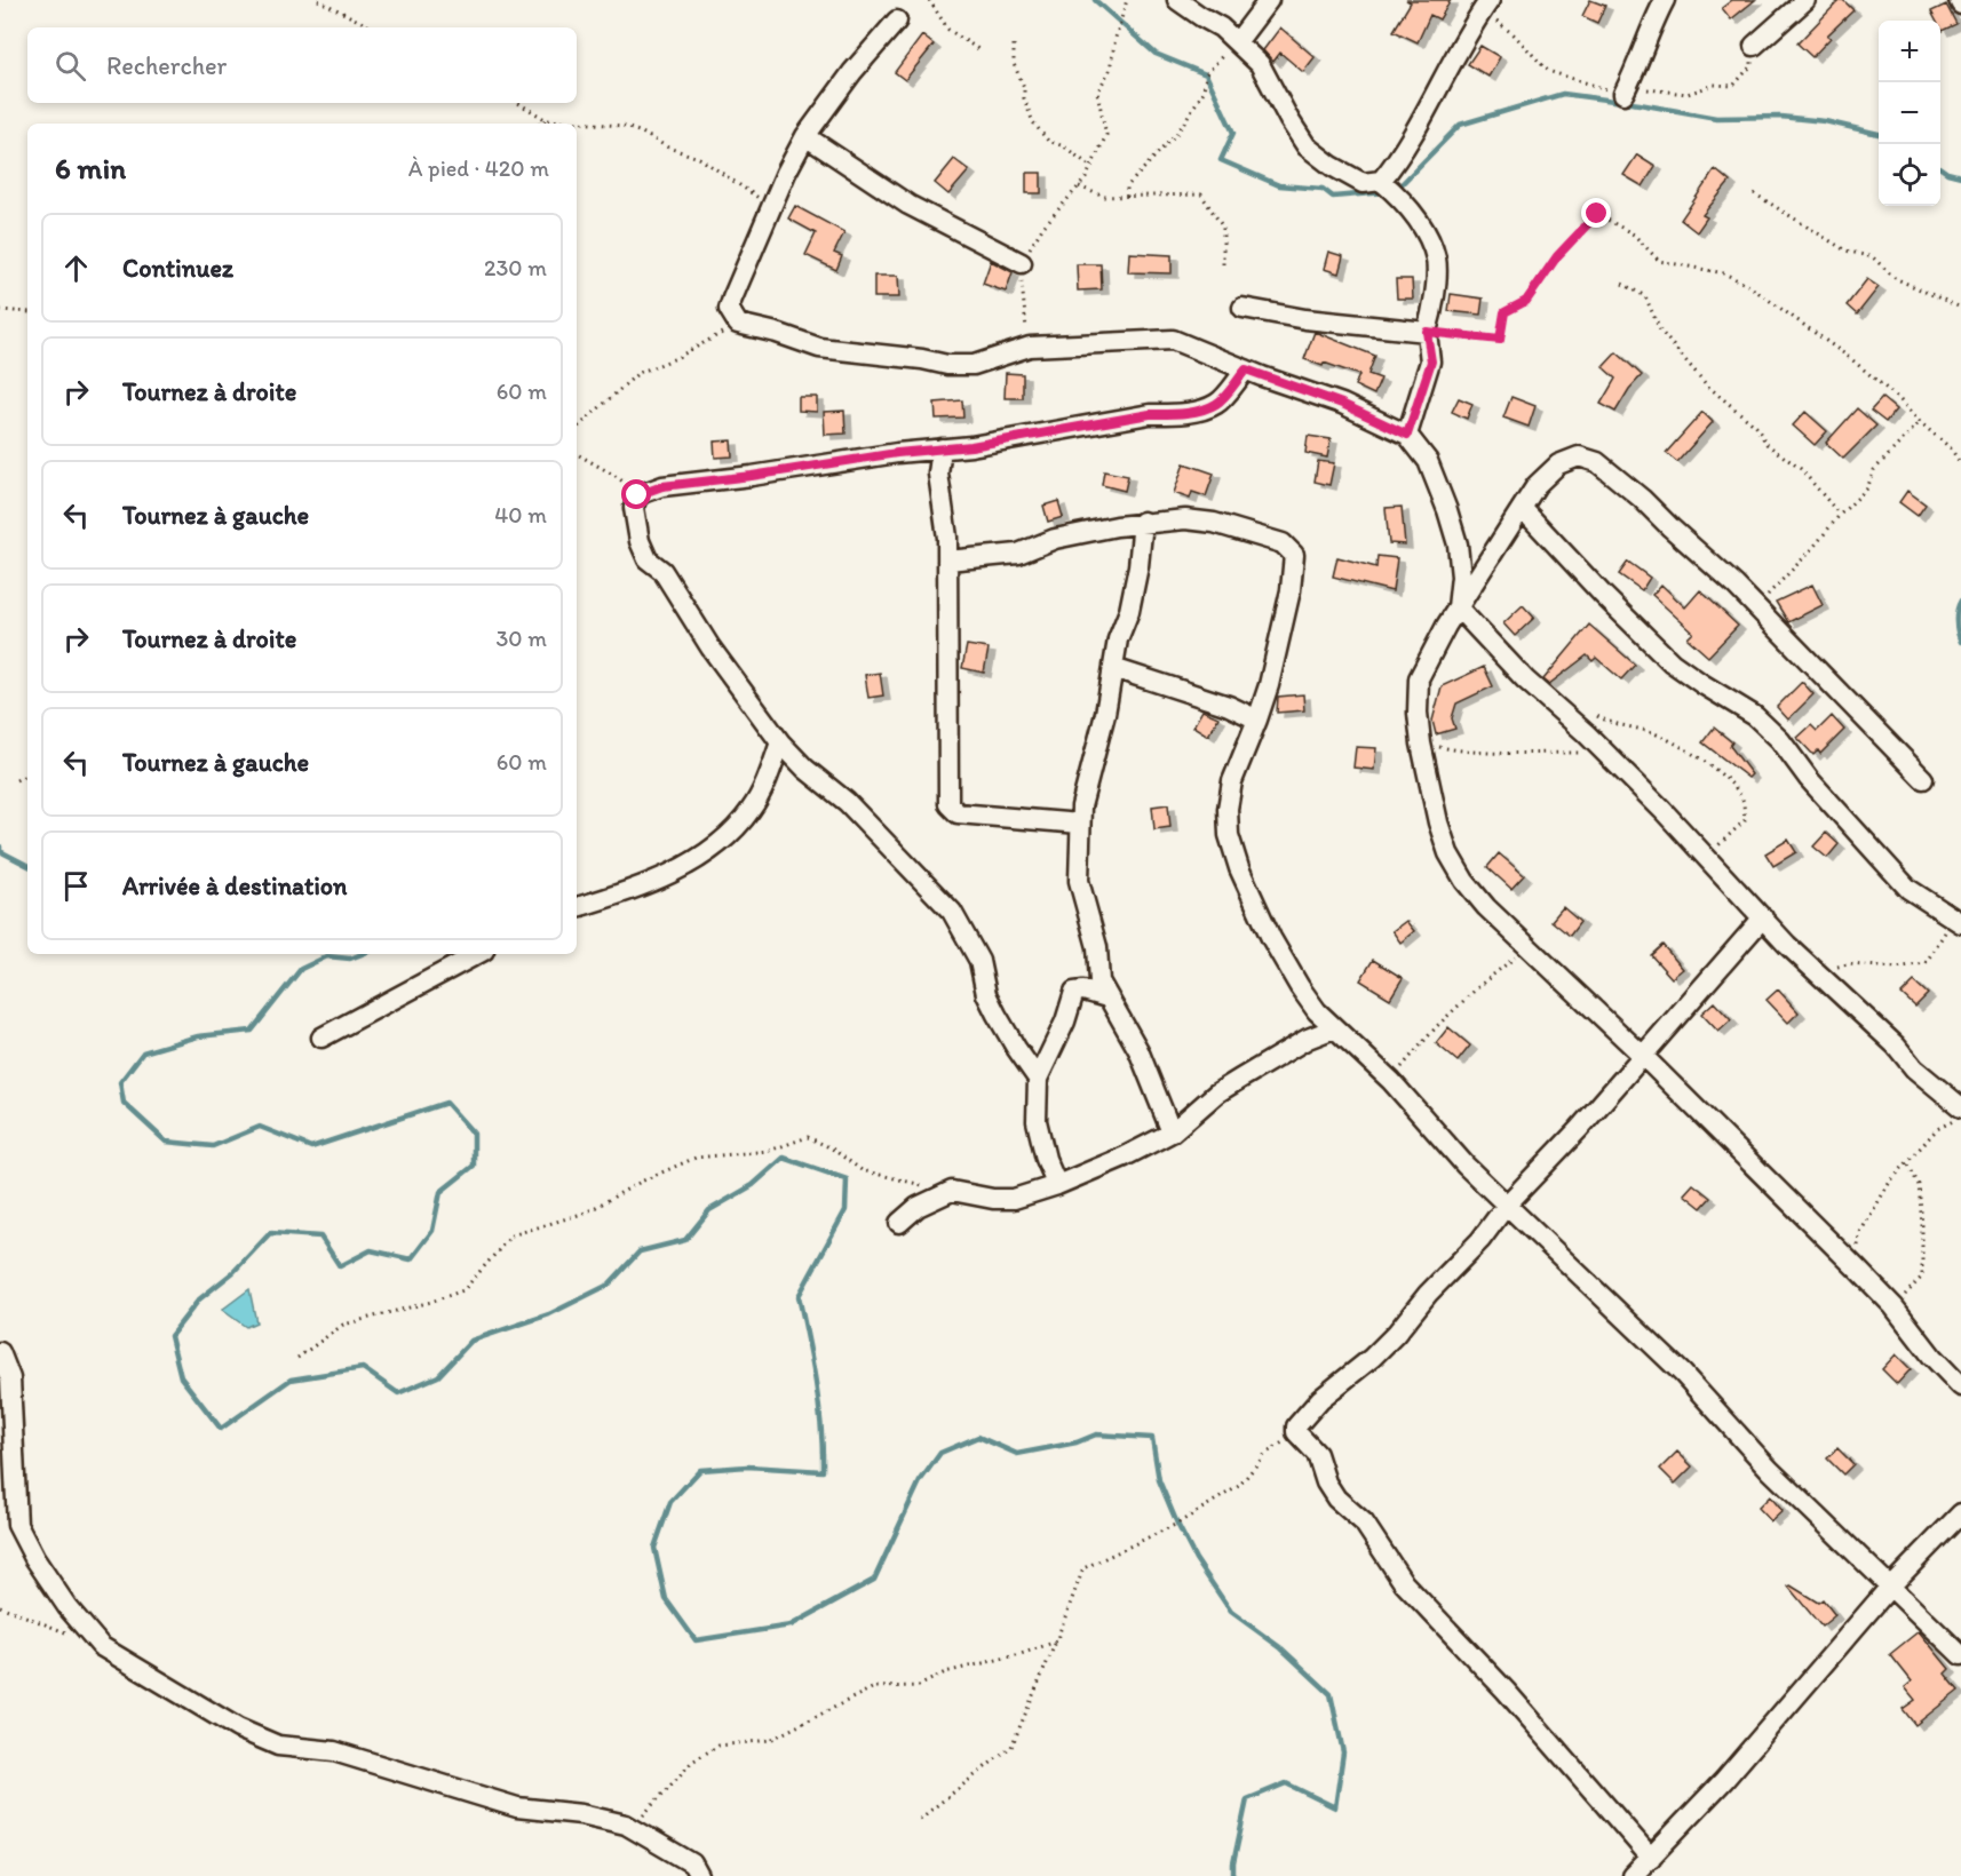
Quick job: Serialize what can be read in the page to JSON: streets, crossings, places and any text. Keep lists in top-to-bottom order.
{
  "page": {
    "map_buttons": ["+", "−"],
    "search": "Rechercher",
    "heading": ["6 min", "À pied · 420 m"],
    "list": [
      ["Continuez", "230 m"],
      ["Tournez à droite", "60 m"],
      ["Tournez à gauche", "40 m"],
      ["Tournez à droite", "30 m"],
      ["Tournez à gauche", "60 m"],
      "Arrivée à destination"
    ]
  }
}
